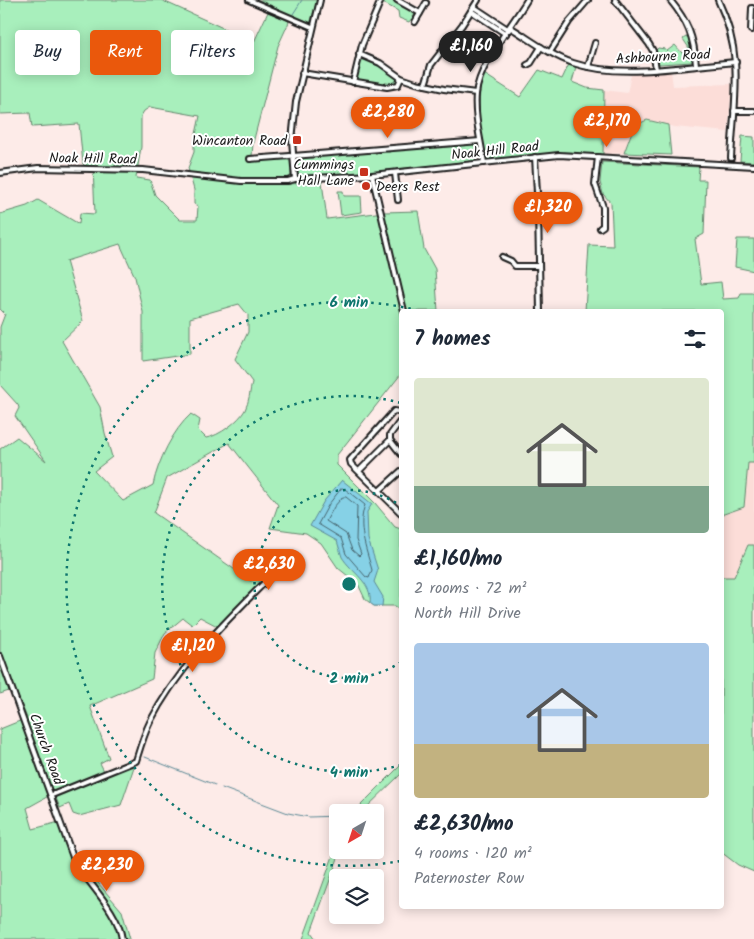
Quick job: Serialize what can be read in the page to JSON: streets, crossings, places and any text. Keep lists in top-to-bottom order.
{
  "streets": {
    "street": ["Ashbourne Road", "Noak Hill Road", "Church Road"]
  },
  "places": {
    "transit": ["Wincanton Road", "Cummings Hall Lane"],
    "other": ["Deers Rest"]
  },
  "north": "bottom left",
  "page": {
    "chip": ["Buy", "Rent", "Filters"],
    "price": [
      "£1,160",
      "£2,280",
      "£2,170",
      "£1,320",
      "£2,630",
      "£1,120",
      "£2,230"
    ],
    "heading": "7 homes",
    "list": [
      {
        "name": "£1,160/mo",
        "note": "2 rooms · 72 m² · North Hill Drive"
      },
      {
        "name": "£2,630/mo",
        "note": "4 rooms · 120 m² · Paternoster Row"
      }
    ]
  },
  "rings": ["6 min", "2 min", "4 min"]
}
